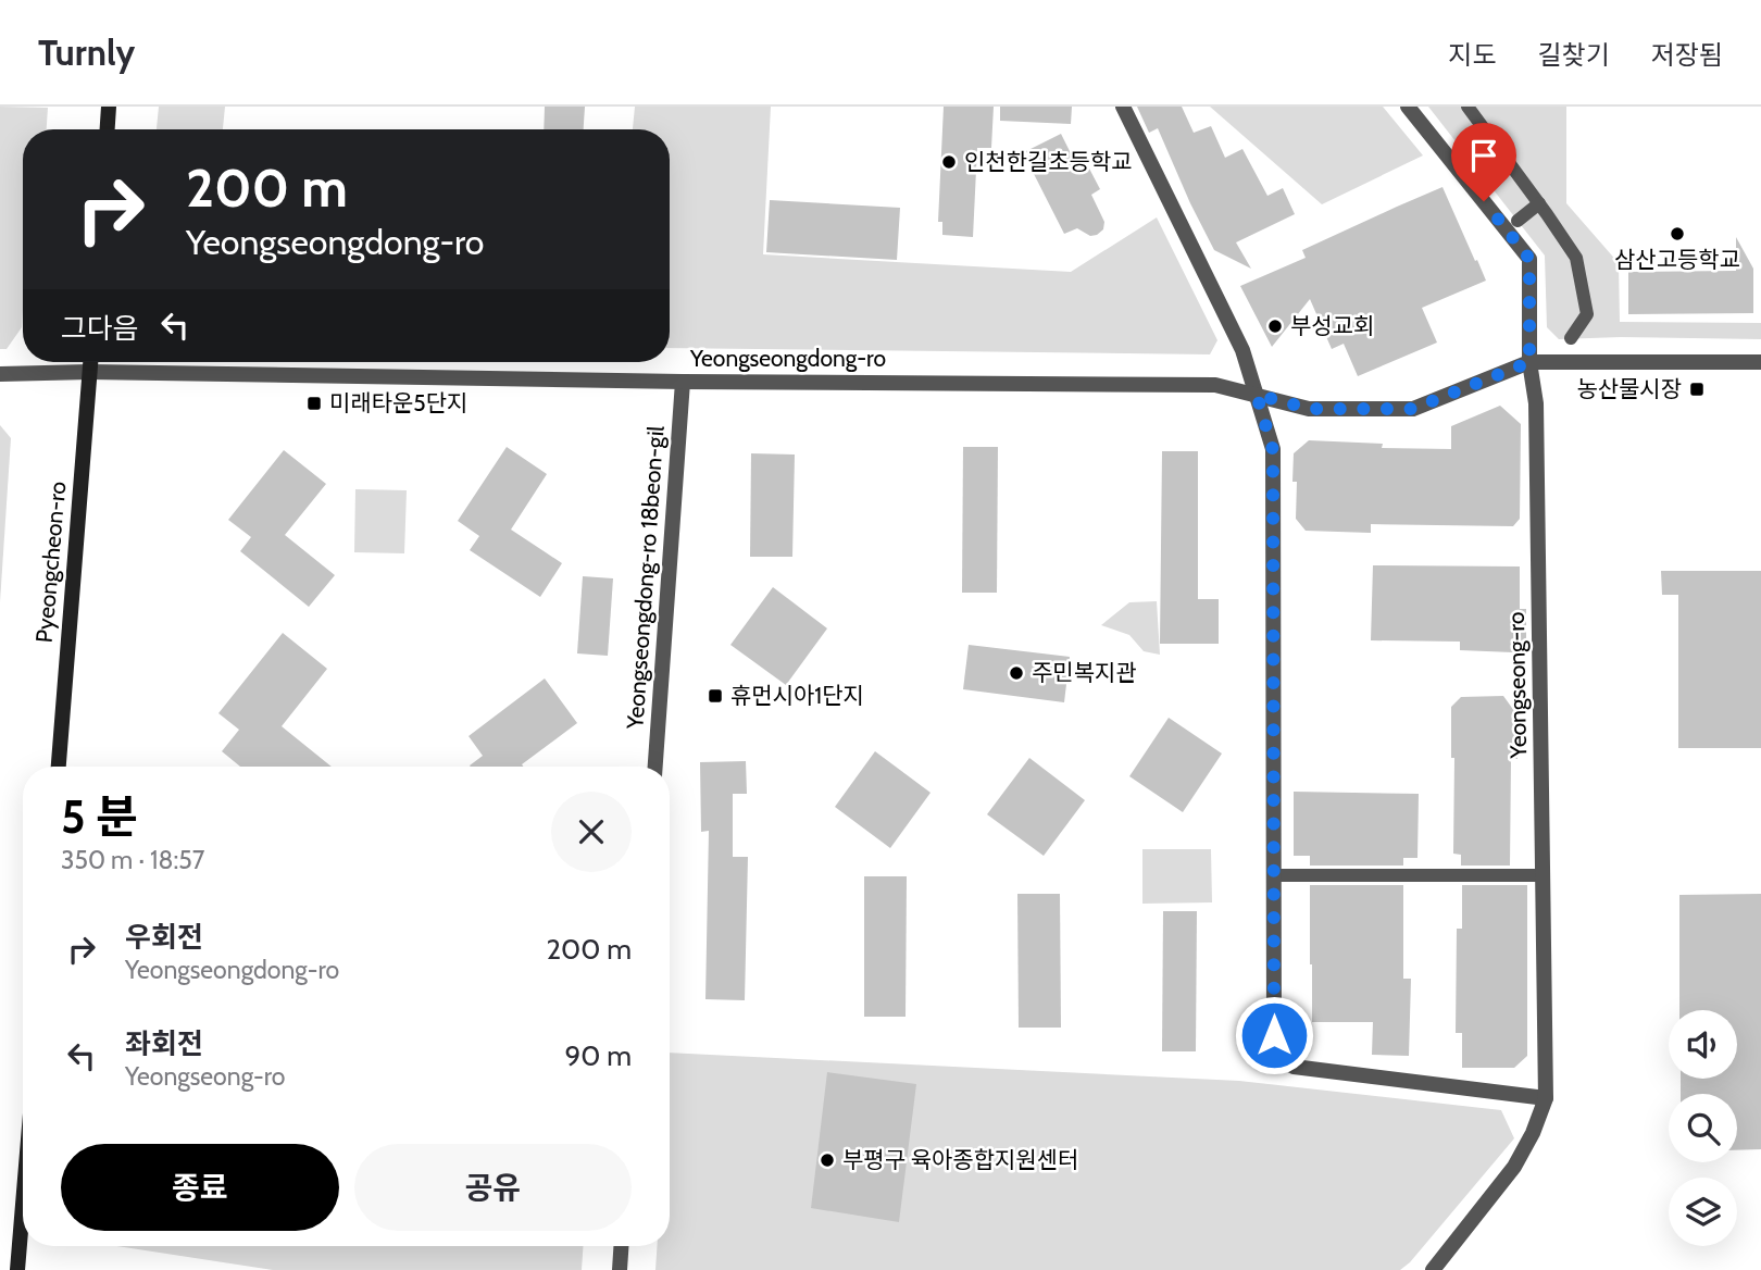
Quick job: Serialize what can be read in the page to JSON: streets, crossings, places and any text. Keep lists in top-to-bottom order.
{
  "streets": {
    "main road": ["Pyeongcheon-ro"],
    "street": ["Yeongseongdong-ro", "Yeongseongdong-ro 18beon-gil", "Yeongseong-ro"]
  },
  "crossings": [
    ["Yeongseongdong-ro", "Pyeongcheon-ro"],
    ["Yeongseongdong-ro", "Yeongseongdong-ro 18beon-gil"],
    ["Yeongseongdong-ro", "Yeongseong-ro"]
  ],
  "places": {
    "other": [
      "인천한길초등학교",
      "삼산고등학교",
      "부성교회",
      "주민복지관",
      "부평구 육아종합지원센터"
    ],
    "transit": ["농산물시장", "미래타운5단지", "휴먼시아1단지"]
  },
  "page": {
    "header": "Turnly",
    "nav": ["지도", "길찾기", "저장됨"],
    "turn": ["200 m", "Yeongseongdong-ro"],
    "then": "그다음",
    "heading": ["5 분", "350 m · 18:57"],
    "list": [
      {
        "name": "우회전",
        "note": "Yeongseongdong-ro",
        "value": "200 m"
      },
      {
        "name": "좌회전",
        "note": "Yeongseong-ro",
        "value": "90 m"
      }
    ],
    "buttons": ["종료", "공유"]
  }
}
